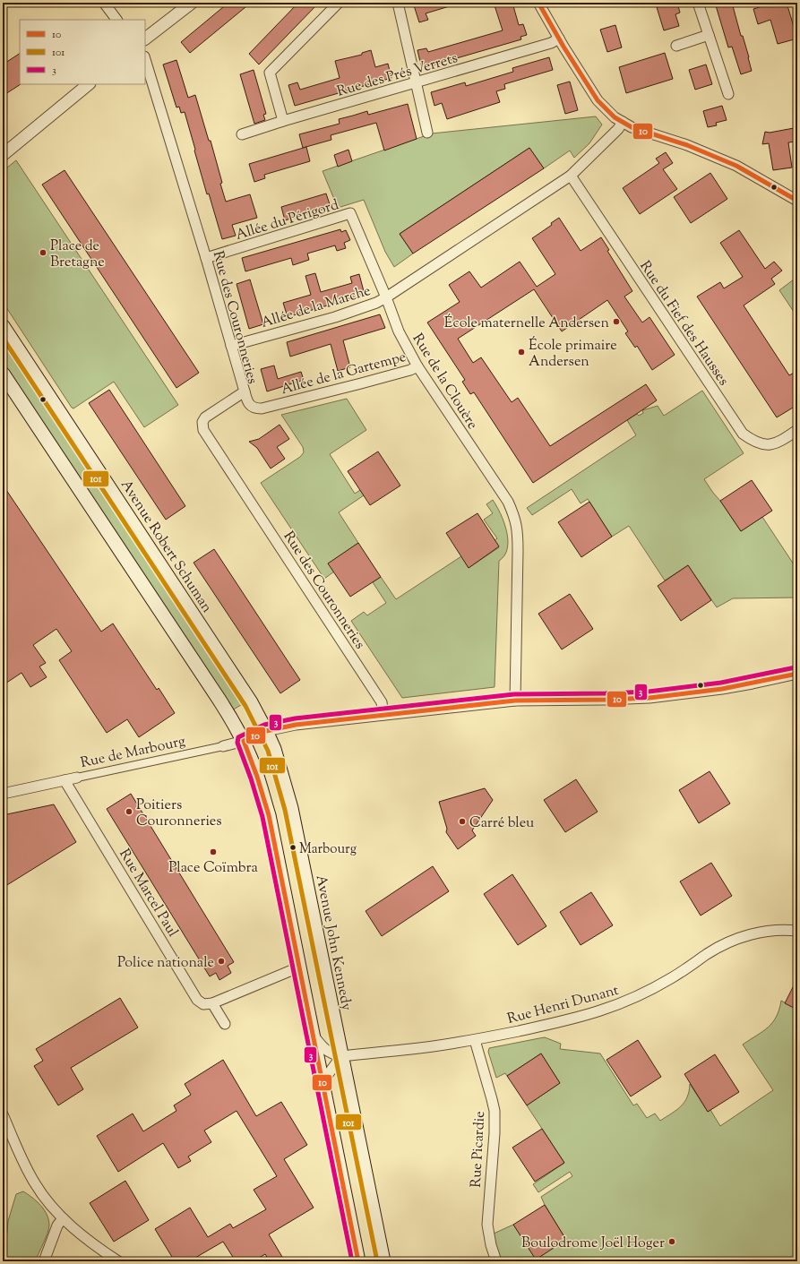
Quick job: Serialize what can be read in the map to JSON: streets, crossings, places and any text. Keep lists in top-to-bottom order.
{
  "streets": {
    "main road": ["Avenue Robert Schuman", "Avenue John Kennedy"],
    "street": [
      "Rue des Prés Verrets",
      "Allée du Périgord",
      "Allée de la Marche",
      "Rue des Couronneries",
      "Rue du Fief des Hausses",
      "Allée de la Gartempe",
      "Rue de la Clouère",
      "Rue de Marbourg",
      "Rue Marcel Paul",
      "Rue Henri Dunant",
      "Rue Picardie"
    ]
  },
  "crossings": [
    ["Allée du Périgord", "Allée de la Marche"],
    ["Allée du Périgord", "Rue des Couronneries"],
    ["Allée du Périgord", "Rue de la Clouère"],
    ["Allée de la Marche", "Rue des Couronneries"],
    ["Allée de la Marche", "Rue de la Clouère"],
    ["Rue des Couronneries", "Allée de la Gartempe"],
    ["Rue des Couronneries", "Rue de Marbourg"],
    ["Allée de la Gartempe", "Rue de la Clouère"],
    ["Rue de la Clouère", "Rue de Marbourg"],
    ["Avenue Robert Schuman", "Rue de Marbourg"],
    ["Avenue Robert Schuman", "Avenue John Kennedy"],
    ["Rue de Marbourg", "Rue Marcel Paul"],
    ["Rue de Marbourg", "Avenue John Kennedy"],
    ["Avenue John Kennedy", "Rue Henri Dunant"],
    ["Rue Henri Dunant", "Rue Picardie"]
  ],
  "places": [
    "Place de Bretagne",
    "École maternelle Andersen",
    "École primaire Andersen",
    "Poitiers Couronneries",
    "Carré bleu",
    "Marbourg",
    "Place Coïmbra",
    "Police nationale",
    "Boulodrome Joël Hoger"
  ],
  "lines": ["transit line 10", "transit line 101", "transit line 3"],
  "legend": ["10", "101", "3"]
}
